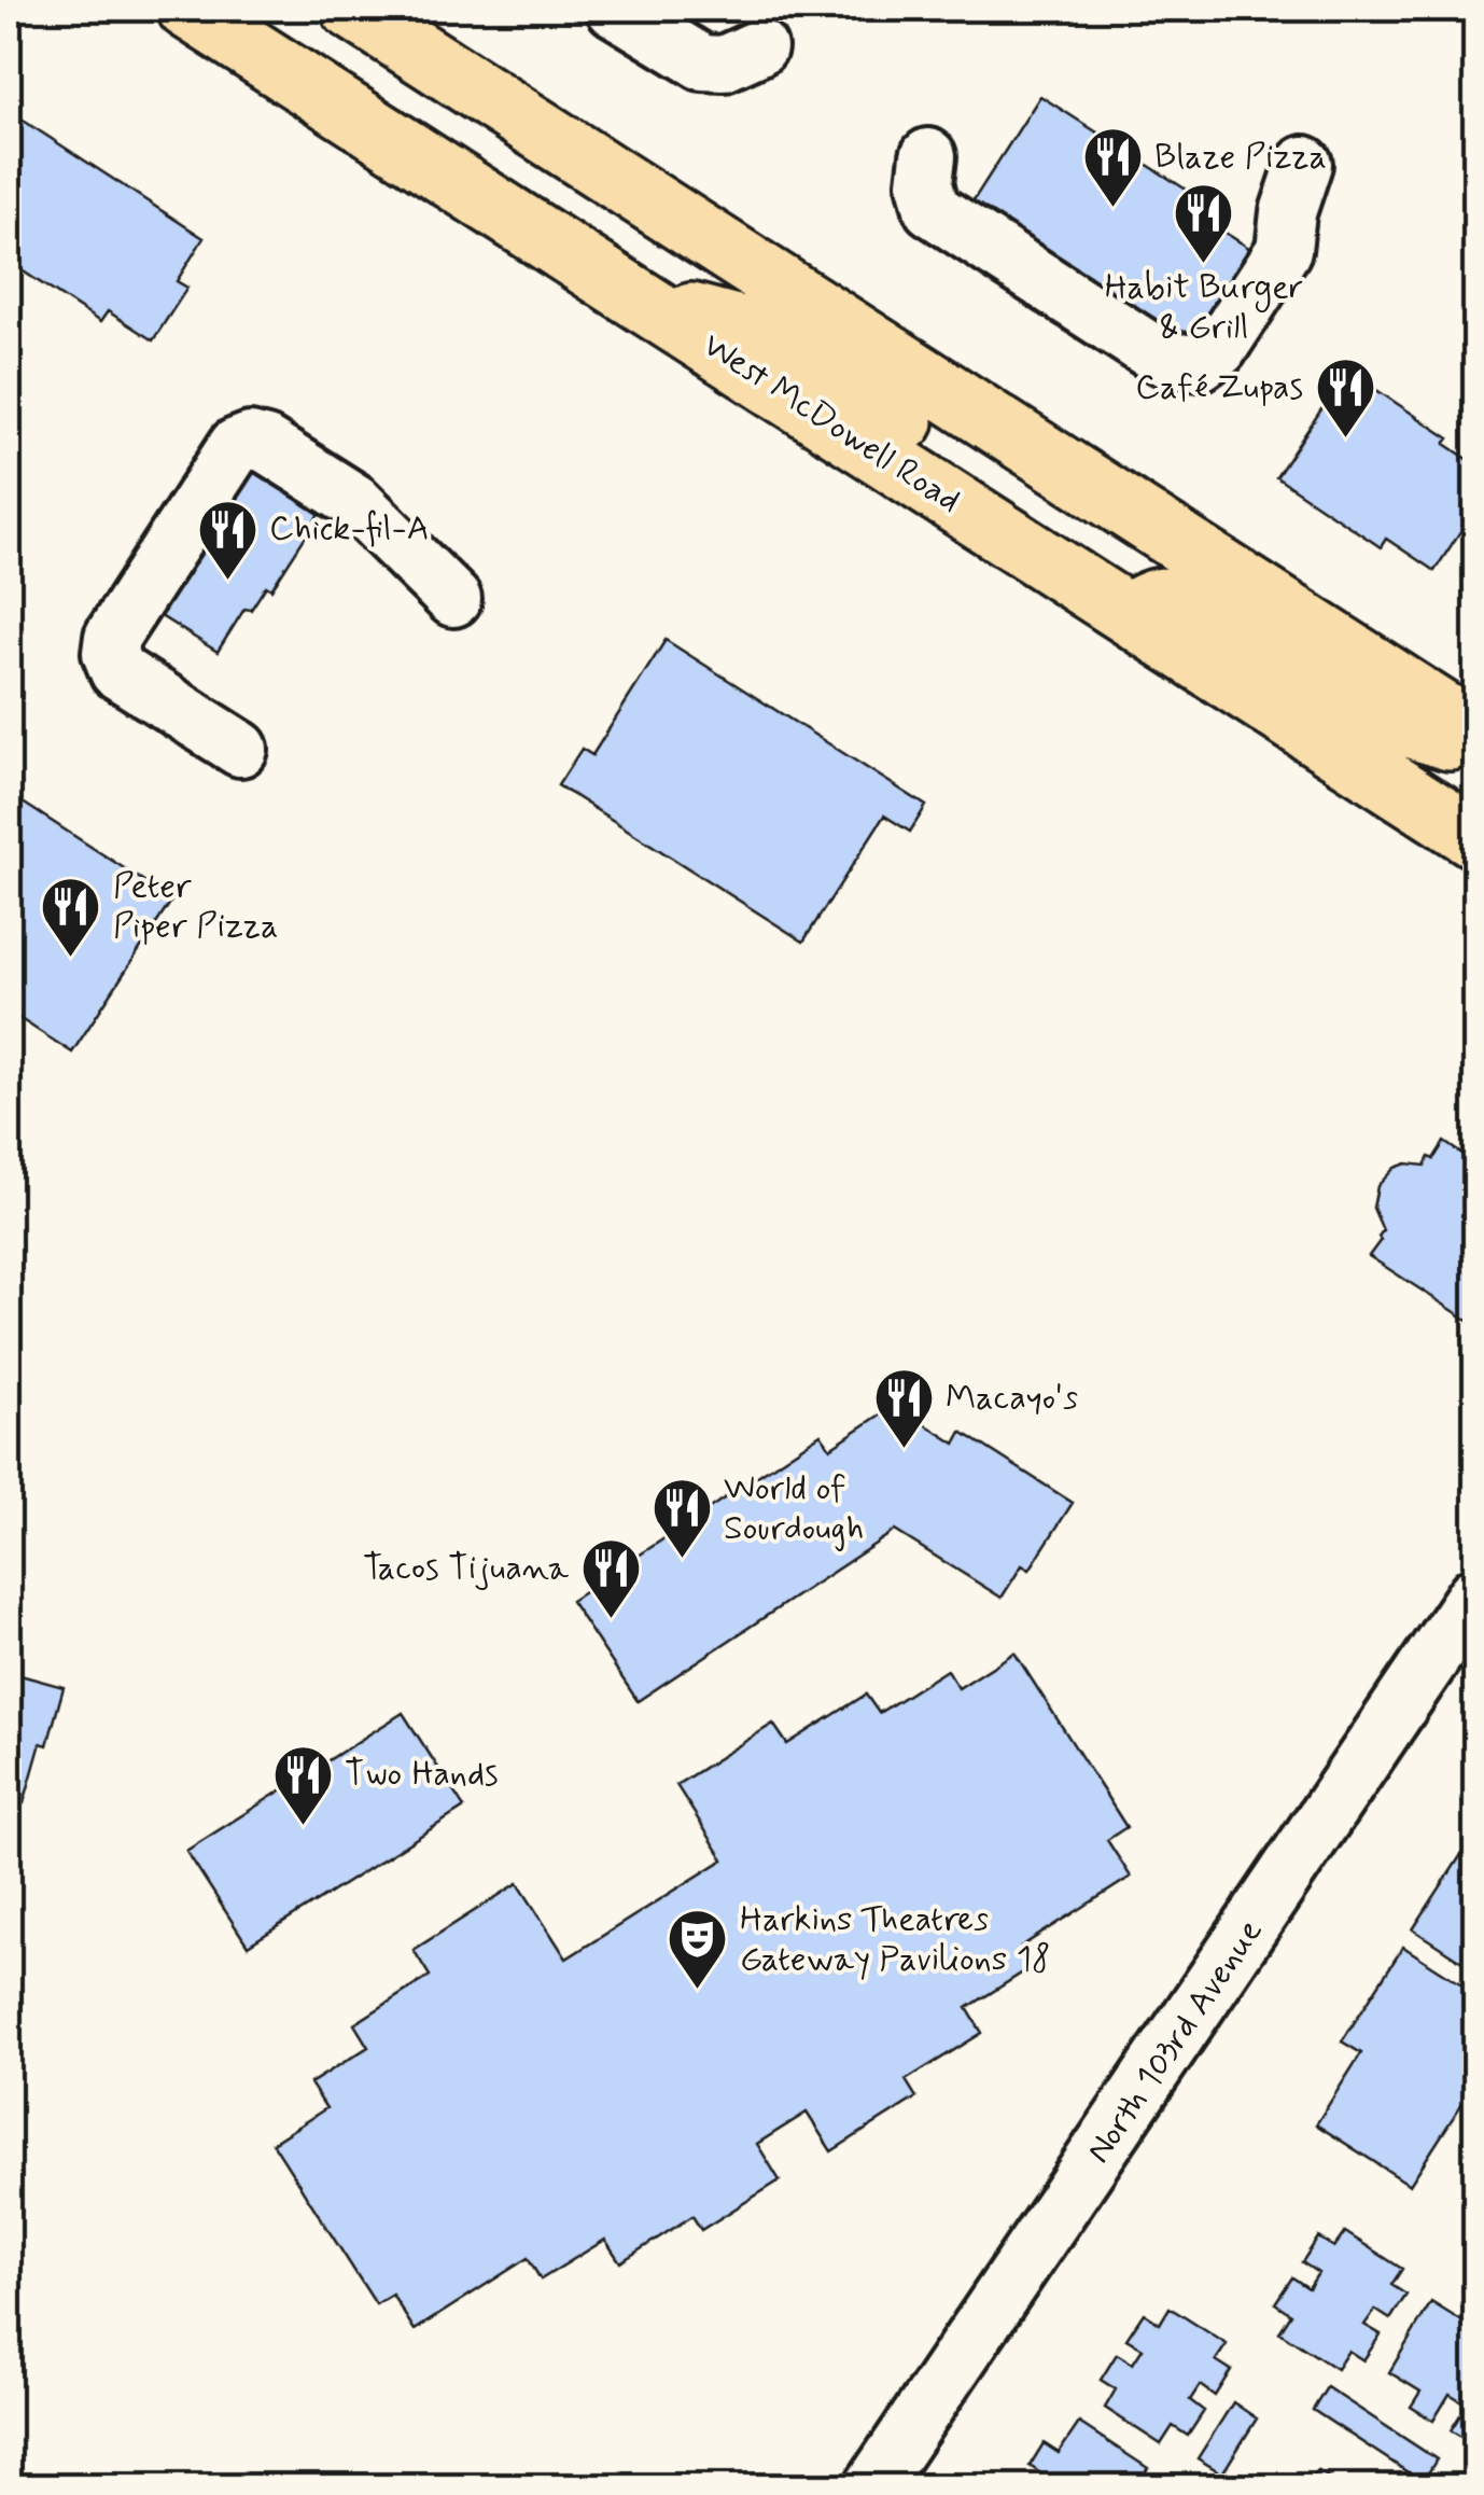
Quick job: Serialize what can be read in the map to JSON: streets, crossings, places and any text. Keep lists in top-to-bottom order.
{
  "streets": {
    "main road": ["West McDowell Road"],
    "street": ["North 103rd Avenue"]
  },
  "places": {
    "restaurant": [
      "Blaze Pizza",
      "Habit Burger & Grill",
      "Café Zupas",
      "Chick-fil-A",
      "Peter Piper Pizza",
      "Macayo's",
      "World of Sourdough",
      "Tacos Tijuana",
      "Two Hands"
    ],
    "theatre": ["Harkins Theatres Gateway Pavilions 18"]
  }
}
